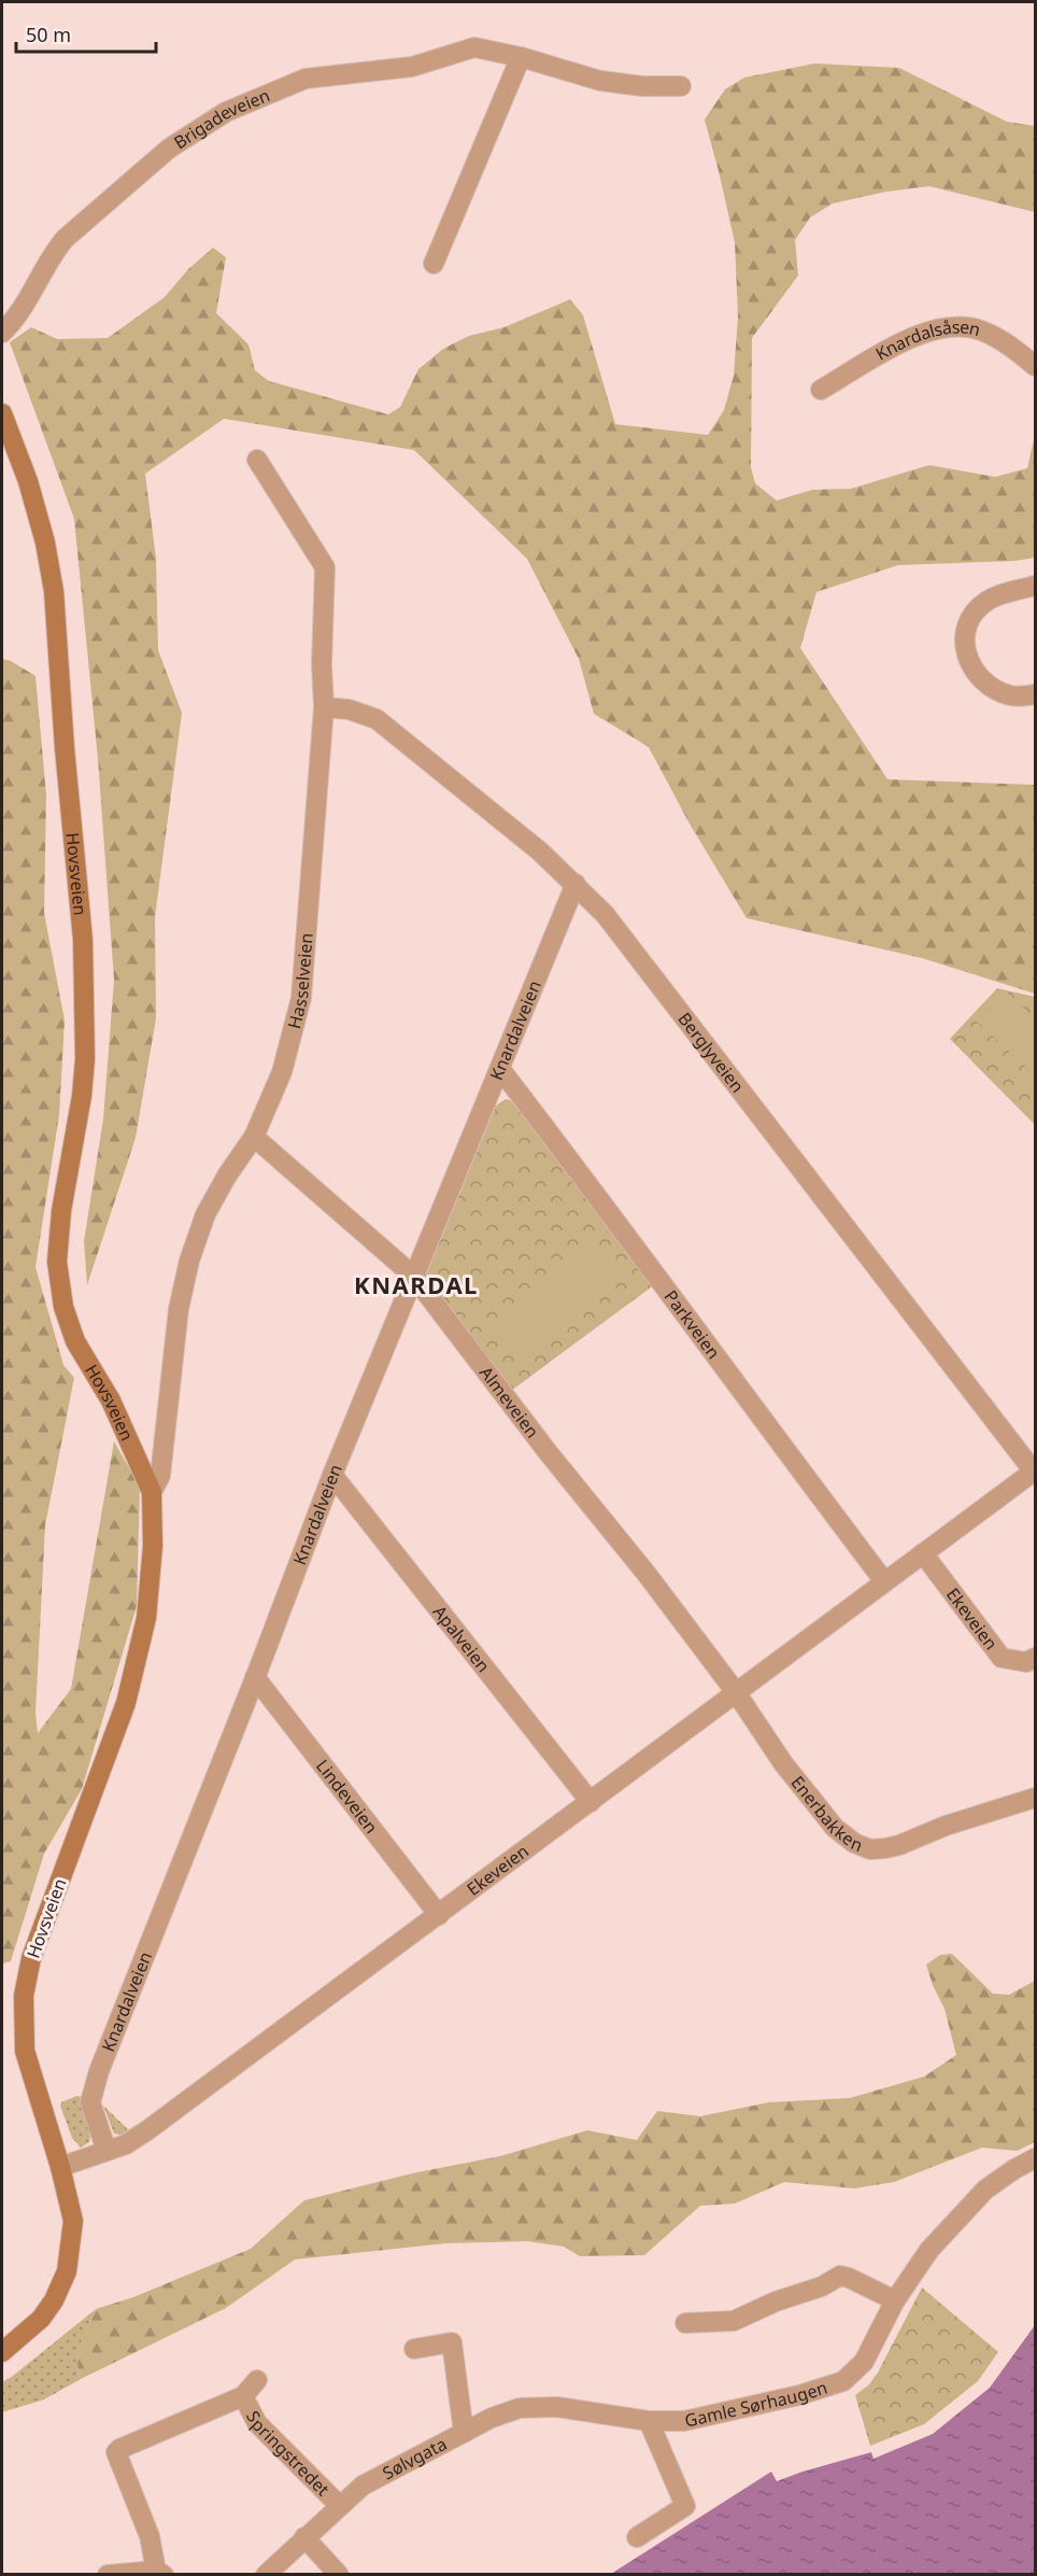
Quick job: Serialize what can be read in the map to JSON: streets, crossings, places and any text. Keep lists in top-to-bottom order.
{
  "streets": {
    "street": [
      "Brigadeveien",
      "Knardalsåsen",
      "Hovsveien",
      "Hasselveien",
      "Knardalveien",
      "Berglyveien",
      "Parkveien",
      "Almeveien",
      "Ekeveien",
      "Apalveien",
      "Lindeveien",
      "Enerbakken",
      "Gamle Sørhaugen",
      "Springstredet",
      "Sølvgata"
    ]
  },
  "crossings": [
    ["Hovsveien", "Hasselveien"],
    ["Hovsveien", "Ekeveien"],
    ["Hasselveien", "Berglyveien"],
    ["Hasselveien", "Almeveien"],
    ["Knardalveien", "Berglyveien"],
    ["Knardalveien", "Parkveien"],
    ["Knardalveien", "Almeveien"],
    ["Knardalveien", "Ekeveien"],
    ["Knardalveien", "Apalveien"],
    ["Knardalveien", "Lindeveien"],
    ["Berglyveien", "Ekeveien"],
    ["Parkveien", "Ekeveien"],
    ["Almeveien", "Ekeveien"],
    ["Almeveien", "Enerbakken"],
    ["Ekeveien", "Apalveien"],
    ["Ekeveien", "Lindeveien"],
    ["Ekeveien", "Enerbakken"],
    ["Gamle Sørhaugen", "Sølvgata"],
    ["Springstredet", "Sølvgata"]
  ],
  "districts": ["KNARDAL"],
  "scale_bar": "50 m"
}
